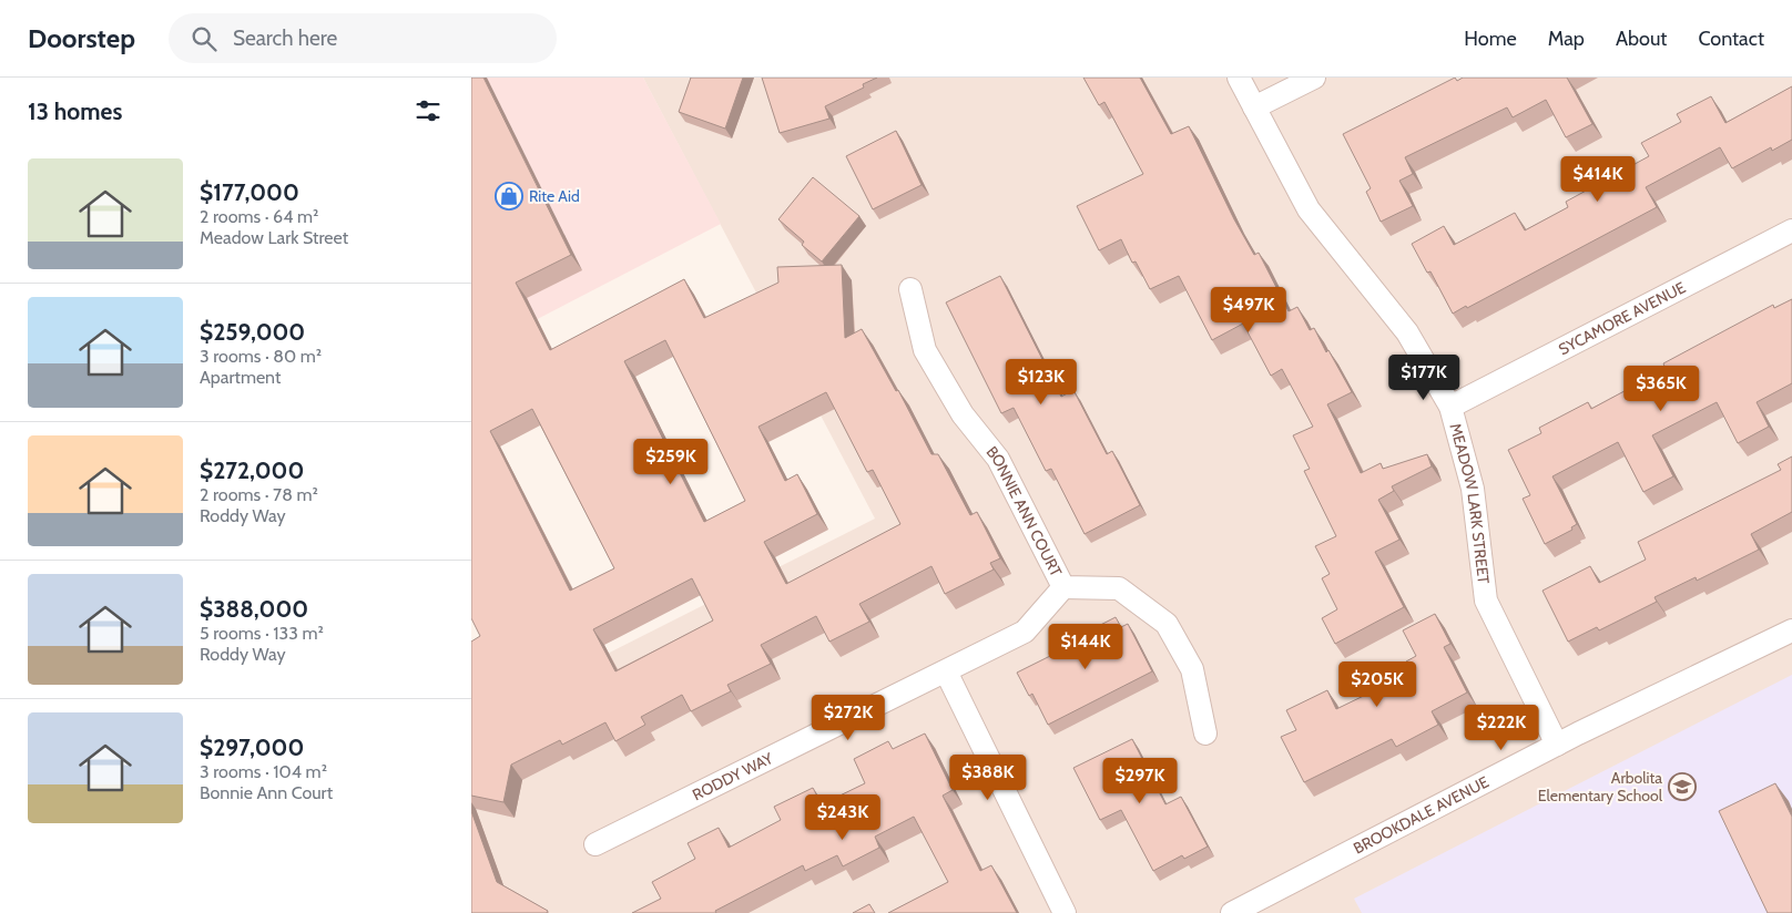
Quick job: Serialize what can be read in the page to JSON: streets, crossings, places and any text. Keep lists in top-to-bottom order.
{
  "streets": {
    "street": [
      "SYCAMORE AVENUE",
      "MEADOW LARK STREET",
      "BONNIE ANN COURT",
      "RODDY WAY",
      "BROOKDALE AVENUE"
    ]
  },
  "crossings": [
    ["SYCAMORE AVENUE", "MEADOW LARK STREET"],
    ["MEADOW LARK STREET", "BROOKDALE AVENUE"],
    ["BONNIE ANN COURT", "RODDY WAY"]
  ],
  "places": {
    "shop": ["Rite Aid"],
    "school or university": ["Arbolita Elementary School"]
  },
  "page": {
    "header": "Doorstep",
    "search": "Search here",
    "nav": [
      "Home",
      "Map",
      "About",
      "Contact"
    ],
    "heading": "13 homes",
    "list": [
      {
        "name": "$177,000",
        "note": "2 rooms · 64 m² · Meadow Lark Street"
      },
      {
        "name": "$259,000",
        "note": "3 rooms · 80 m² · Apartment"
      },
      {
        "name": "$272,000",
        "note": "2 rooms · 78 m² · Roddy Way"
      },
      {
        "name": "$388,000",
        "note": "5 rooms · 133 m² · Roddy Way"
      },
      {
        "name": "$297,000",
        "note": "3 rooms · 104 m² · Bonnie Ann Court"
      }
    ],
    "price": [
      "$414K",
      "$497K",
      "$177K",
      "$123K",
      "$365K",
      "$259K",
      "$144K",
      "$205K",
      "$272K",
      "$222K",
      "$388K",
      "$297K",
      "$243K"
    ]
  }
}
